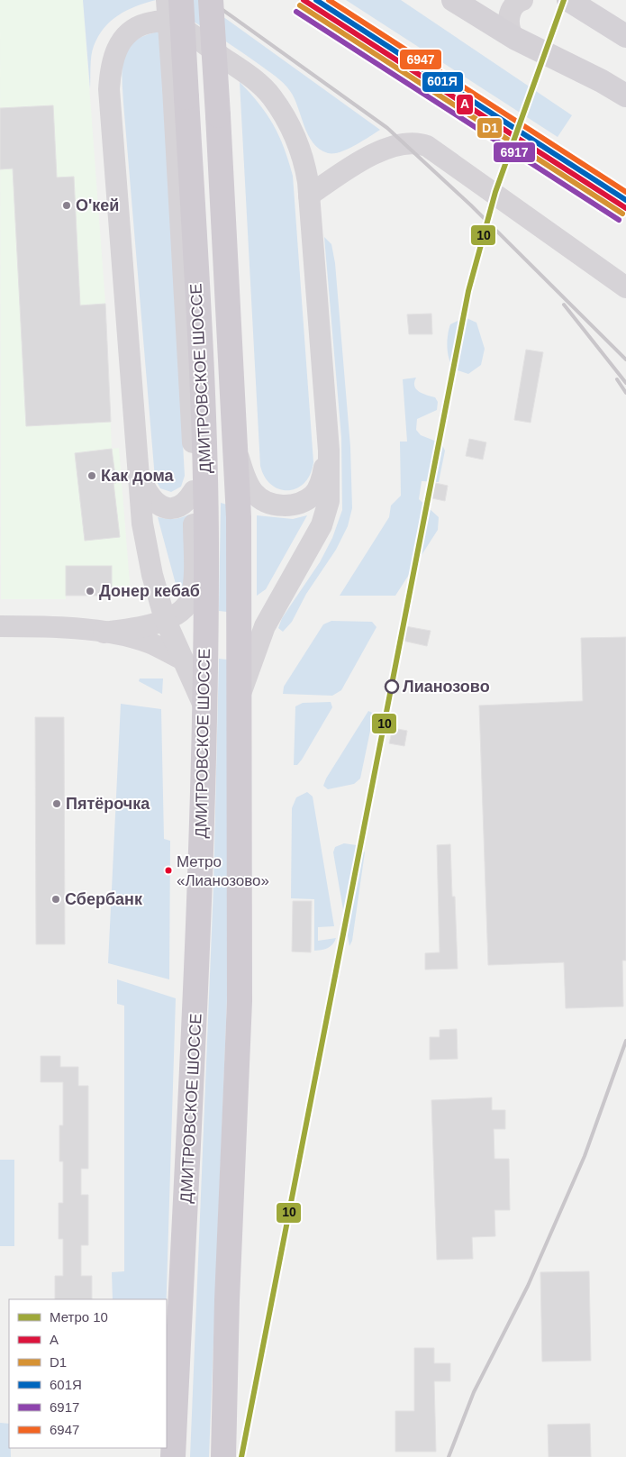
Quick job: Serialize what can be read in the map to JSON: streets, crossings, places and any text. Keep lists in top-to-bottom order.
{
  "streets": {
    "main road": ["ДМИТРОВСКОЕ ШОССЕ"]
  },
  "places": [
    "О'кей",
    "Как дома",
    "Донер кебаб",
    "Лианозово",
    "Пятёрочка",
    "Метро «Лианозово»",
    "Сбербанк"
  ],
  "lines": [
    "metro line 10",
    "transit line A",
    "transit line 601Я",
    "transit line 6947",
    "transit line D1",
    "transit line 6917"
  ],
  "legend": [
    "Метро 10",
    "A",
    "D1",
    "601Я",
    "6917",
    "6947"
  ]
}
